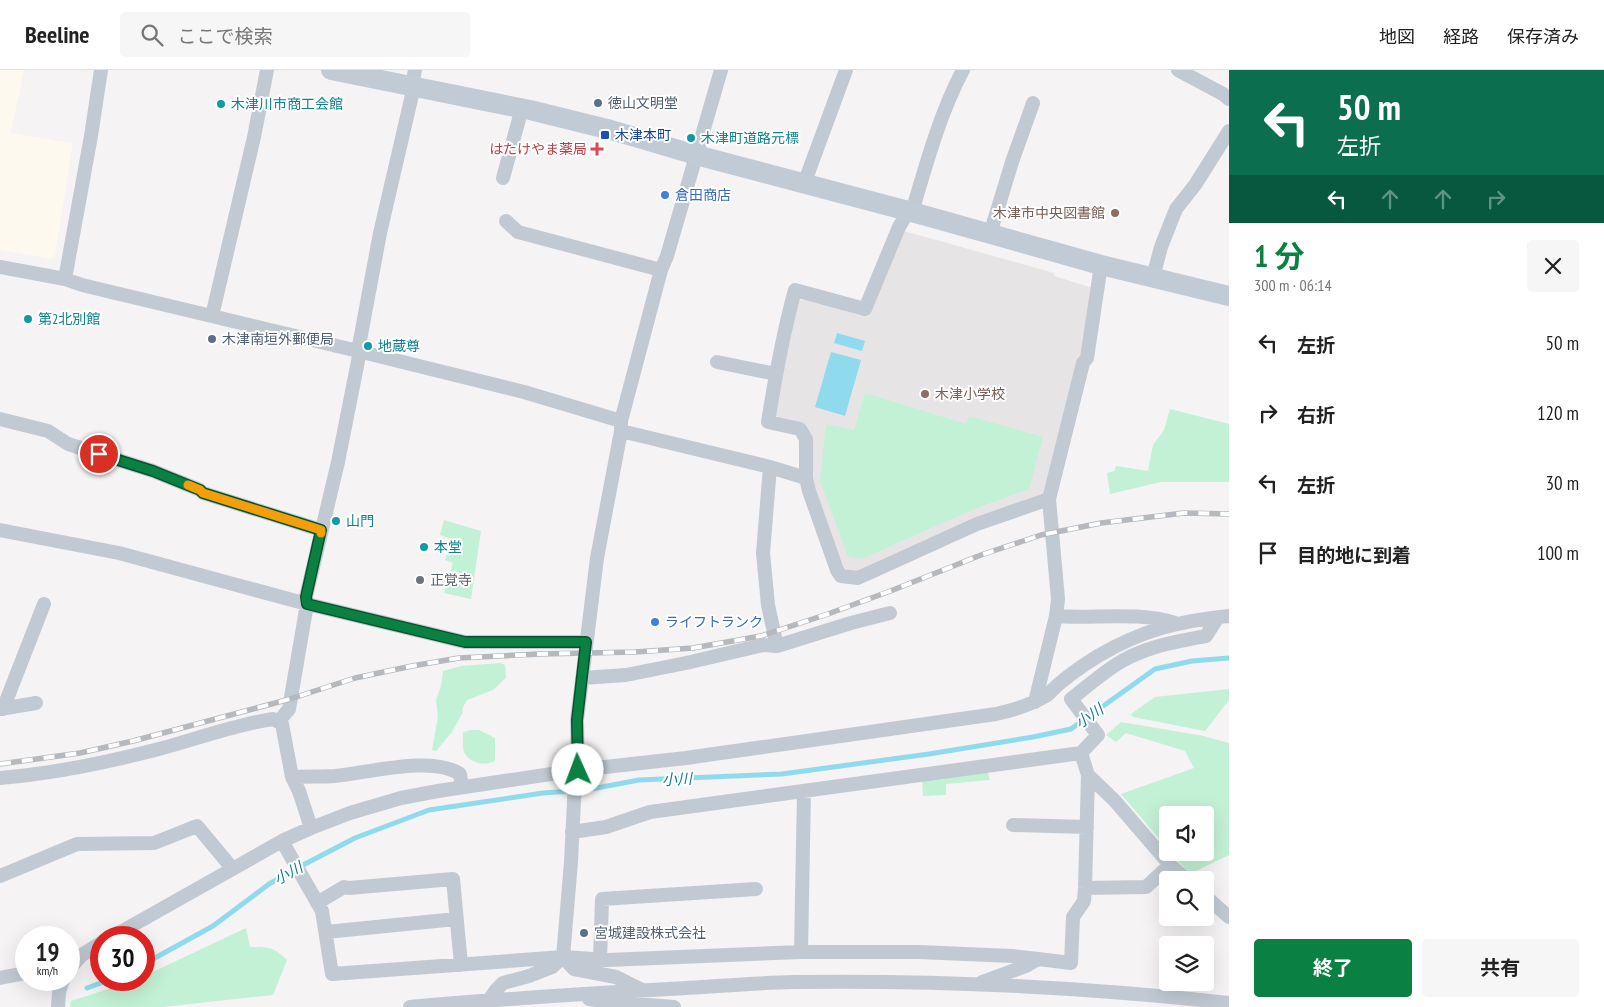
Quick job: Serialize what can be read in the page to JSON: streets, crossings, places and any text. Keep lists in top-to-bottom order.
{
  "water": ["小川"],
  "places": {
    "other": [
      "徳山文明堂",
      "木津川市商工会館",
      "木津町道路元標",
      "倉田商店",
      "木津市中央図書館",
      "第2北別館",
      "木津南垣外郵便局",
      "地蔵尊",
      "木津小学校",
      "山門",
      "本堂",
      "正覚寺",
      "ライフトランク",
      "宮城建設株式会社"
    ],
    "transit": ["木津本町"],
    "health": ["はたけやま薬局"]
  },
  "page": {
    "header": "Beeline",
    "search": "ここで検索",
    "nav": ["地図", "経路", "保存済み"],
    "turn": ["50 m", "左折"],
    "heading": ["1 分", "300 m · 06:14"],
    "list": [
      {
        "name": "左折",
        "value": "50 m"
      },
      {
        "name": "右折",
        "value": "120 m"
      },
      {
        "name": "左折",
        "value": "30 m"
      },
      {
        "name": "目的地に到着",
        "value": "100 m"
      }
    ],
    "speed": "19 km/h",
    "limit": "30",
    "buttons": ["終了", "共有"]
  }
}
